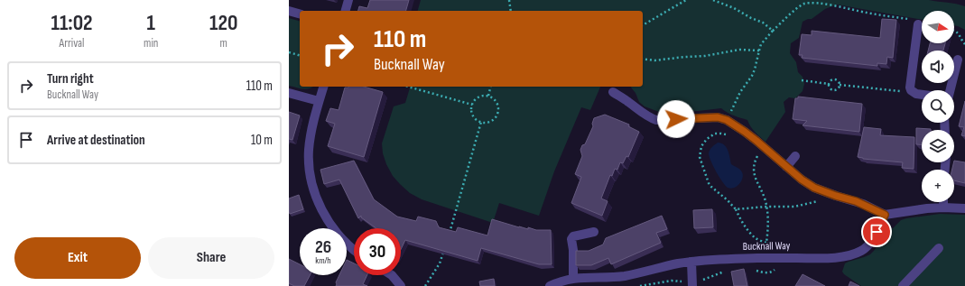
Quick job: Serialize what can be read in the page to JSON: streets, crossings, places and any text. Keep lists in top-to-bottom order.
{
  "streets": {
    "street": ["Bucknall Way"]
  },
  "north": "right",
  "page": {
    "eta": [
      "11:02",
      "Arrival",
      "1",
      "min",
      "120",
      "m"
    ],
    "map_buttons": "+",
    "turn": ["110 m", "Bucknall Way"],
    "list": [
      {
        "name": "Turn right",
        "note": "Bucknall Way",
        "value": "110 m"
      },
      {
        "name": "Arrive at destination",
        "value": "10 m"
      }
    ],
    "speed": "26 km/h",
    "limit": "30",
    "buttons": ["Exit", "Share"]
  }
}
